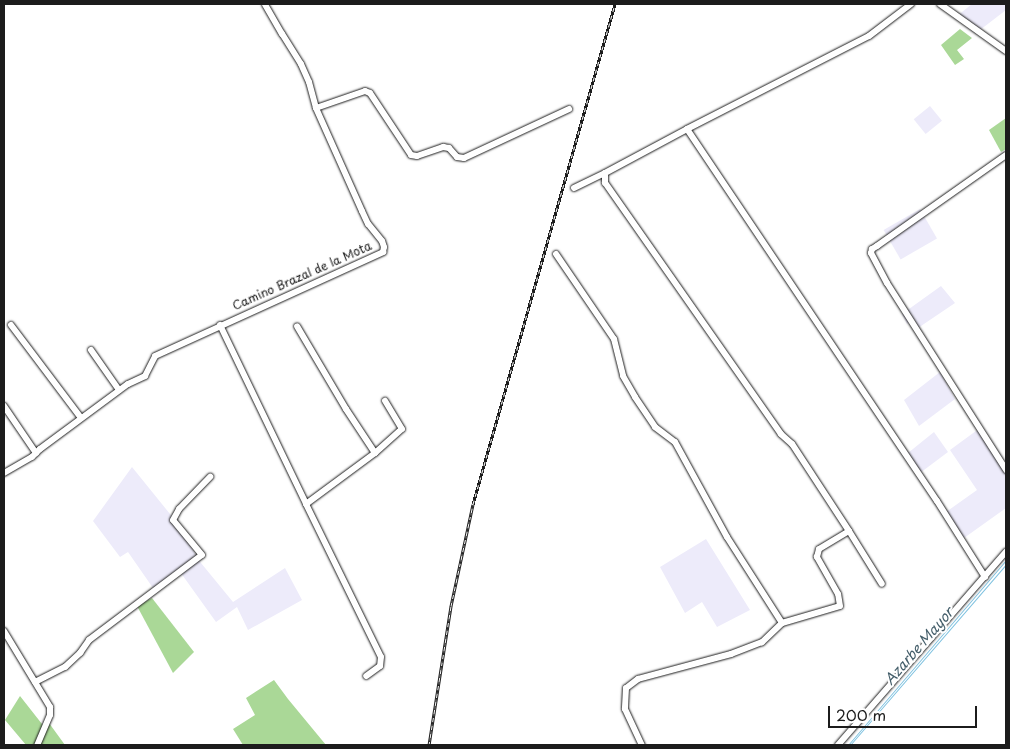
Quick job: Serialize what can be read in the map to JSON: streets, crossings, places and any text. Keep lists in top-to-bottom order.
{
  "streets": {
    "street": ["Camino Brazal de la Mota"]
  },
  "water": ["Azarbe Mayor"],
  "scale_bar": "200 m"
}
